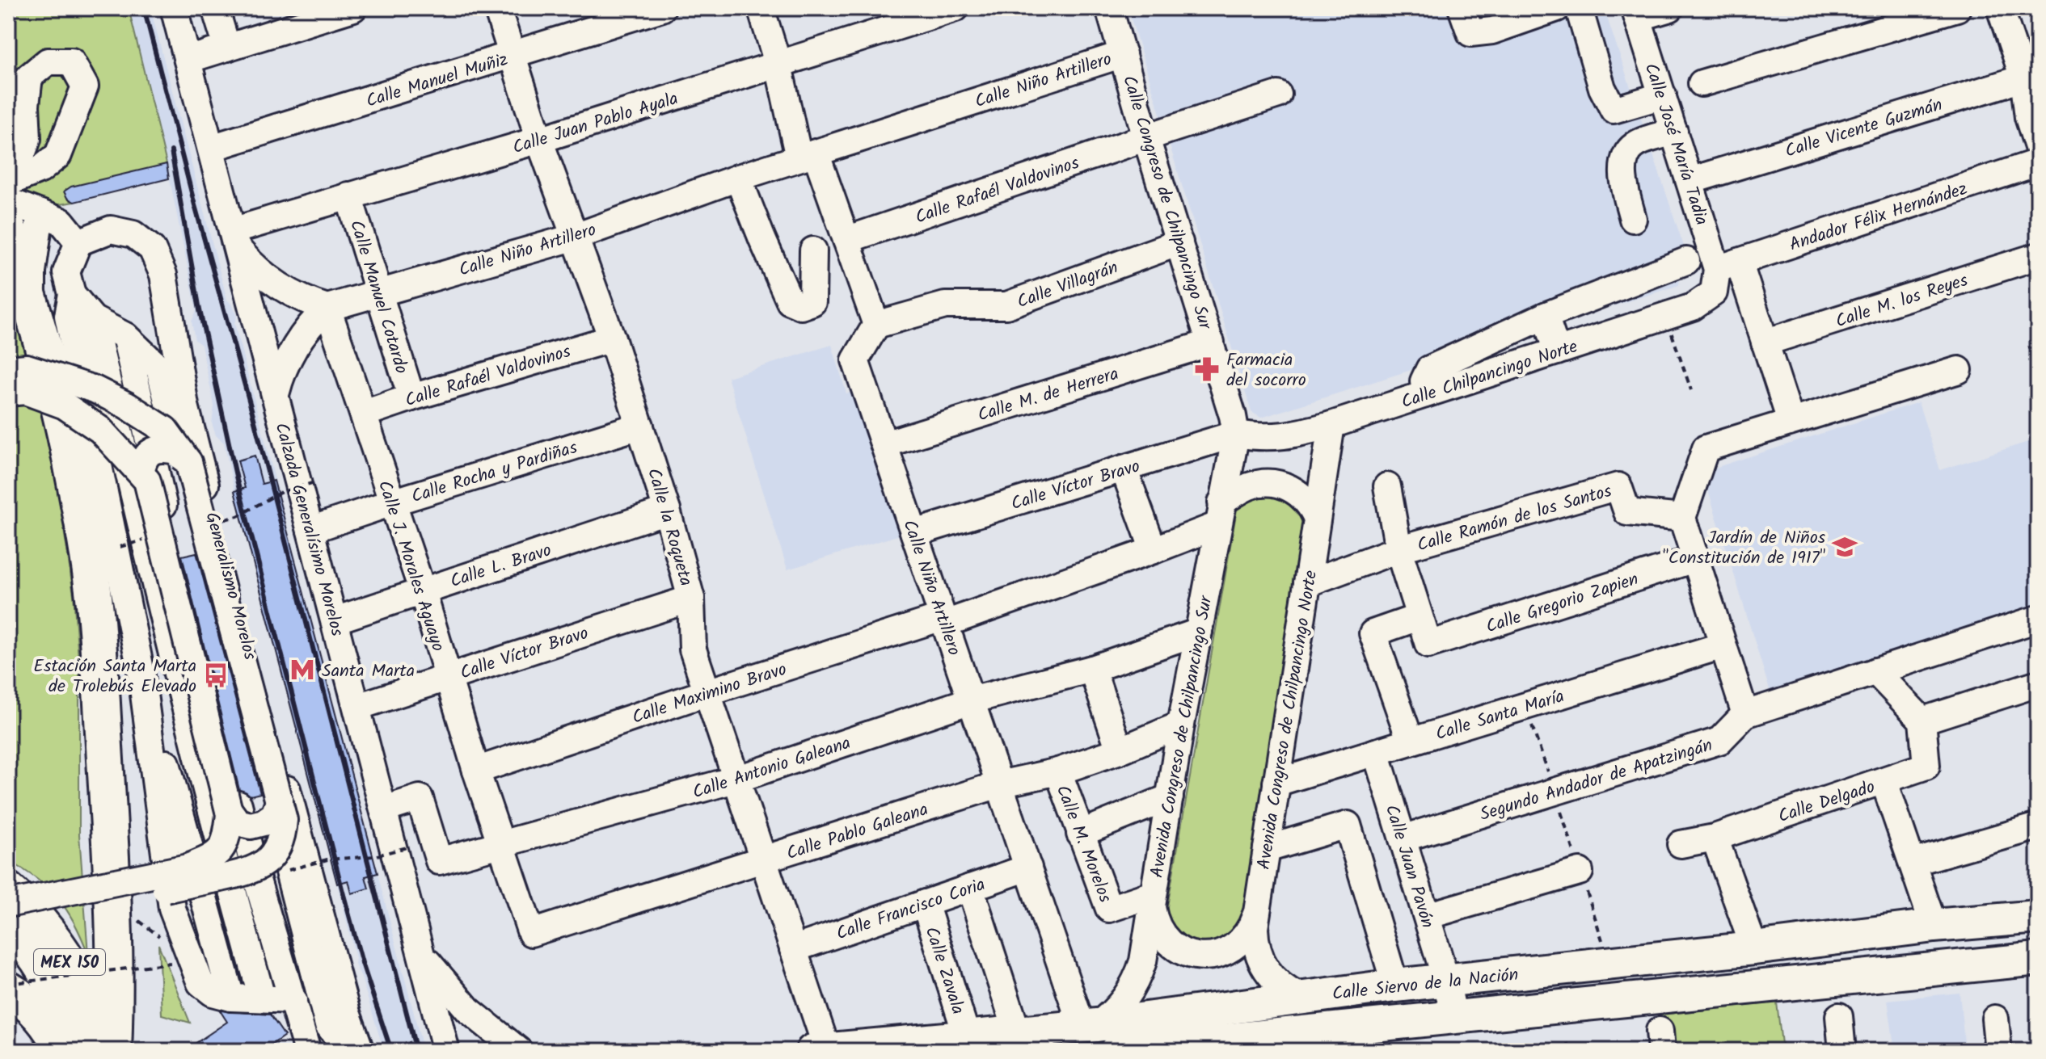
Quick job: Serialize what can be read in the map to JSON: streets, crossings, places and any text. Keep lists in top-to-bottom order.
{
  "streets": {
    "main road": ["MEX 150", "Calle Siervo de la Nación"],
    "street": [
      "Calle Manuel Muñiz",
      "Calle Niño Artillero",
      "Calle Juan Pablo Ayala",
      "Calle Vicente Guzmán",
      "Calle José María Tadia",
      "Calle Rafaél Valdovinos",
      "Calle Congreso de Chilpancingo Sur",
      "Andador Félix Hernández",
      "Calle Villagrán",
      "Calle Manuel Cotardo",
      "Calle M. los Reyes",
      "Calle Chilpancingo Norte",
      "Calle M. de Herrera",
      "Calle Rocha y Pardiñas",
      "Calle Víctor Bravo",
      "Calle Ramón de los Santos",
      "Calle la Roqueta",
      "Calzada Generalísimo Morelos",
      "Calle L. Bravo",
      "Calle J. Morales Aguayo",
      "Generalismo Morelos",
      "Calle Gregorio Zapien",
      "Calle Maximino Bravo",
      "Calle Santa María",
      "Avenida Congreso de Chilpancingo Norte",
      "Avenida Congreso de Chilpancingo Sur",
      "Calle Antonio Galeana",
      "Segundo Andador de Apatzingán",
      "Calle Delgado",
      "Calle Pablo Galeana",
      "Calle M. Morelos",
      "Calle Juan Pavón",
      "Calle Francisco Coria",
      "Calle Zavala"
    ]
  },
  "crossings": [
    ["Calle Manuel Muñiz", "Calle la Roqueta"],
    ["Calle Manuel Muñiz", "Calzada Generalísimo Morelos"],
    ["Calle Niño Artillero", "Calle Congreso de Chilpancingo Sur"],
    ["Calle Niño Artillero", "Calle Villagrán"],
    ["Calle Niño Artillero", "Calle Manuel Cotardo"],
    ["Calle Niño Artillero", "Calle M. de Herrera"],
    ["Calle Niño Artillero", "Calle Víctor Bravo"],
    ["Calle Niño Artillero", "Calle la Roqueta"],
    ["Calle Niño Artillero", "Calle J. Morales Aguayo"],
    ["Calle Niño Artillero", "Calle Maximino Bravo"],
    ["Calle Niño Artillero", "Avenida Congreso de Chilpancingo Sur"],
    ["Calle Niño Artillero", "Calle Antonio Galeana"],
    ["Calle Niño Artillero", "Calle Pablo Galeana"],
    ["Calle Niño Artillero", "Calle Francisco Coria"],
    ["Calle Niño Artillero", "Calle Siervo de la Nación"],
    ["Calle Juan Pablo Ayala", "Calle Manuel Cotardo"],
    ["Calle Juan Pablo Ayala", "Calle la Roqueta"],
    ["Calle Juan Pablo Ayala", "Calzada Generalísimo Morelos"],
    ["Calle Vicente Guzmán", "Calle José María Tadia"],
    ["Calle José María Tadia", "Andador Félix Hernández"],
    ["Calle José María Tadia", "Calle M. los Reyes"],
    ["Calle José María Tadia", "Calle Chilpancingo Norte"],
    ["Calle Rafaél Valdovinos", "Calle Congreso de Chilpancingo Sur"],
    ["Calle Rafaél Valdovinos", "Calle Manuel Cotardo"],
    ["Calle Rafaél Valdovinos", "Calle la Roqueta"],
    ["Calle Rafaél Valdovinos", "Calle J. Morales Aguayo"],
    ["Calle Congreso de Chilpancingo Sur", "Calle Villagrán"],
    ["Calle Congreso de Chilpancingo Sur", "Calle Chilpancingo Norte"],
    ["Calle Congreso de Chilpancingo Sur", "Calle M. de Herrera"],
    ["Calle Congreso de Chilpancingo Sur", "Calle Víctor Bravo"],
    ["Calle Congreso de Chilpancingo Sur", "Avenida Congreso de Chilpancingo Sur"],
    ["Andador Félix Hernández", "Calle Chilpancingo Norte"],
    ["Calle Chilpancingo Norte", "Calle Víctor Bravo"],
    ["Calle Chilpancingo Norte", "Avenida Congreso de Chilpancingo Norte"],
    ["Calle Chilpancingo Norte", "Avenida Congreso de Chilpancingo Sur"],
    ["Calle Rocha y Pardiñas", "Calle la Roqueta"],
    ["Calle Rocha y Pardiñas", "Calzada Generalísimo Morelos"],
    ["Calle Rocha y Pardiñas", "Calle J. Morales Aguayo"],
    ["Calle Víctor Bravo", "Calle la Roqueta"],
    ["Calle Víctor Bravo", "Calzada Generalísimo Morelos"],
    ["Calle Víctor Bravo", "Calle J. Morales Aguayo"],
    ["Calle Víctor Bravo", "Avenida Congreso de Chilpancingo Sur"],
    ["Calle Ramón de los Santos", "Avenida Congreso de Chilpancingo Norte"],
    ["Calle la Roqueta", "Calle L. Bravo"],
    ["Calle la Roqueta", "Calle Maximino Bravo"],
    ["Calle la Roqueta", "Calle Antonio Galeana"],
    ["Calle la Roqueta", "Calle Pablo Galeana"],
    ["Calle la Roqueta", "Calle Francisco Coria"],
    ["Calle la Roqueta", "Calle Siervo de la Nación"],
    ["Calzada Generalísimo Morelos", "Calle L. Bravo"],
    ["Calzada Generalísimo Morelos", "Calle Antonio Galeana"],
    ["Calle L. Bravo", "Calle J. Morales Aguayo"],
    ["Calle J. Morales Aguayo", "Calle Maximino Bravo"],
    ["Calle J. Morales Aguayo", "Calle Antonio Galeana"],
    ["Calle J. Morales Aguayo", "Calle Pablo Galeana"],
    ["Calle Maximino Bravo", "Avenida Congreso de Chilpancingo Norte"],
    ["Calle Maximino Bravo", "Avenida Congreso de Chilpancingo Sur"],
    ["Calle Santa María", "Avenida Congreso de Chilpancingo Norte"],
    ["Calle Santa María", "Calle Juan Pavón"],
    ["Avenida Congreso de Chilpancingo Norte", "Calle Siervo de la Nación"],
    ["Avenida Congreso de Chilpancingo Sur", "Calle Antonio Galeana"],
    ["Avenida Congreso de Chilpancingo Sur", "Calle Pablo Galeana"],
    ["Avenida Congreso de Chilpancingo Sur", "Calle M. Morelos"],
    ["Avenida Congreso de Chilpancingo Sur", "Calle Siervo de la Nación"],
    ["Segundo Andador de Apatzingán", "Calle Juan Pavón"],
    ["Calle Pablo Galeana", "Calle M. Morelos"],
    ["Calle Juan Pavón", "Calle Siervo de la Nación"],
    ["Calle Francisco Coria", "Calle Zavala"],
    ["Calle Zavala", "Calle Siervo de la Nación"]
  ],
  "places": {
    "pharmacy": ["Farmacia del socorro"],
    "school or university": ["Jardín de Niños \"Constitución de 1917\""],
    "metro station": ["Santa Marta"],
    "bus stop": ["Estación Santa Marta de Trolebús Elevado"]
  }
}
